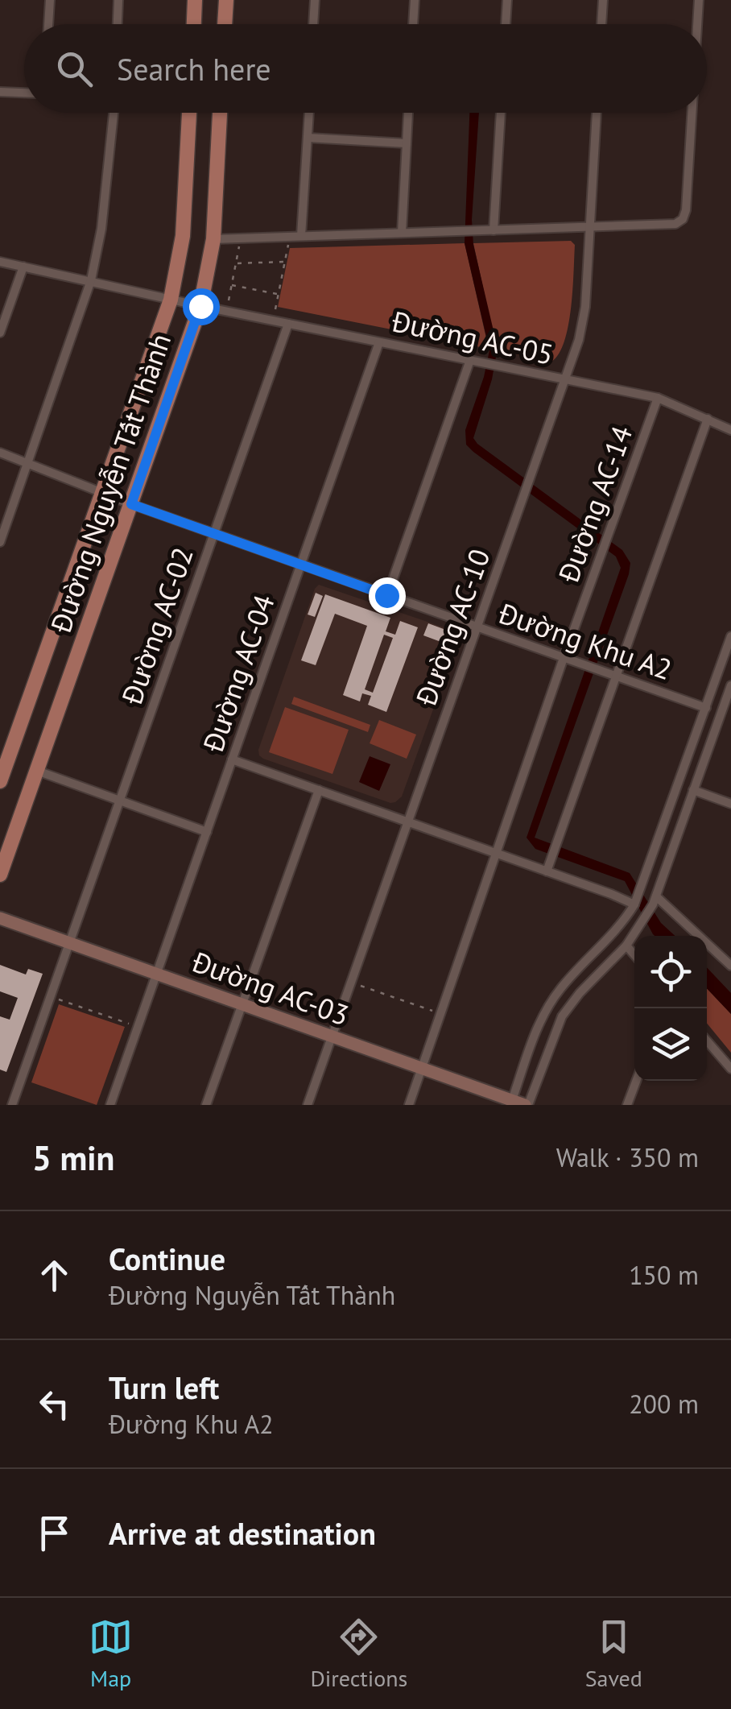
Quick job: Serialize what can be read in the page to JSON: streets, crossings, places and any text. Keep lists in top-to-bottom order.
{
  "streets": {
    "main road": ["Đường Nguyễn Tất Thành"],
    "street": [
      "Đường AC-05",
      "Đường AC-14",
      "Đường AC-02",
      "Đường AC-10",
      "Đường Khu A2",
      "Đường AC-04",
      "Đường AC-03"
    ]
  },
  "crossings": [
    ["Đường AC-05", "Đường Nguyễn Tất Thành"],
    ["Đường AC-05", "Đường AC-14"],
    ["Đường AC-05", "Đường AC-02"],
    ["Đường AC-05", "Đường AC-10"],
    ["Đường AC-05", "Đường AC-04"],
    ["Đường Nguyễn Tất Thành", "Đường Khu A2"],
    ["Đường AC-14", "Đường Khu A2"],
    ["Đường AC-14", "Đường AC-03"],
    ["Đường AC-02", "Đường Khu A2"],
    ["Đường AC-02", "Đường AC-03"],
    ["Đường AC-10", "Đường Khu A2"],
    ["Đường AC-10", "Đường AC-03"],
    ["Đường Khu A2", "Đường AC-04"],
    ["Đường AC-04", "Đường AC-03"]
  ],
  "page": {
    "search": "Search here",
    "heading": ["5 min", "Walk · 350 m"],
    "list": [
      ["Continue", "Đường Nguyễn Tất Thành", "150 m"],
      ["Turn left", "Đường Khu A2", "200 m"],
      "Arrive at destination"
    ],
    "nav": ["Map", "Directions", "Saved"]
  }
}
